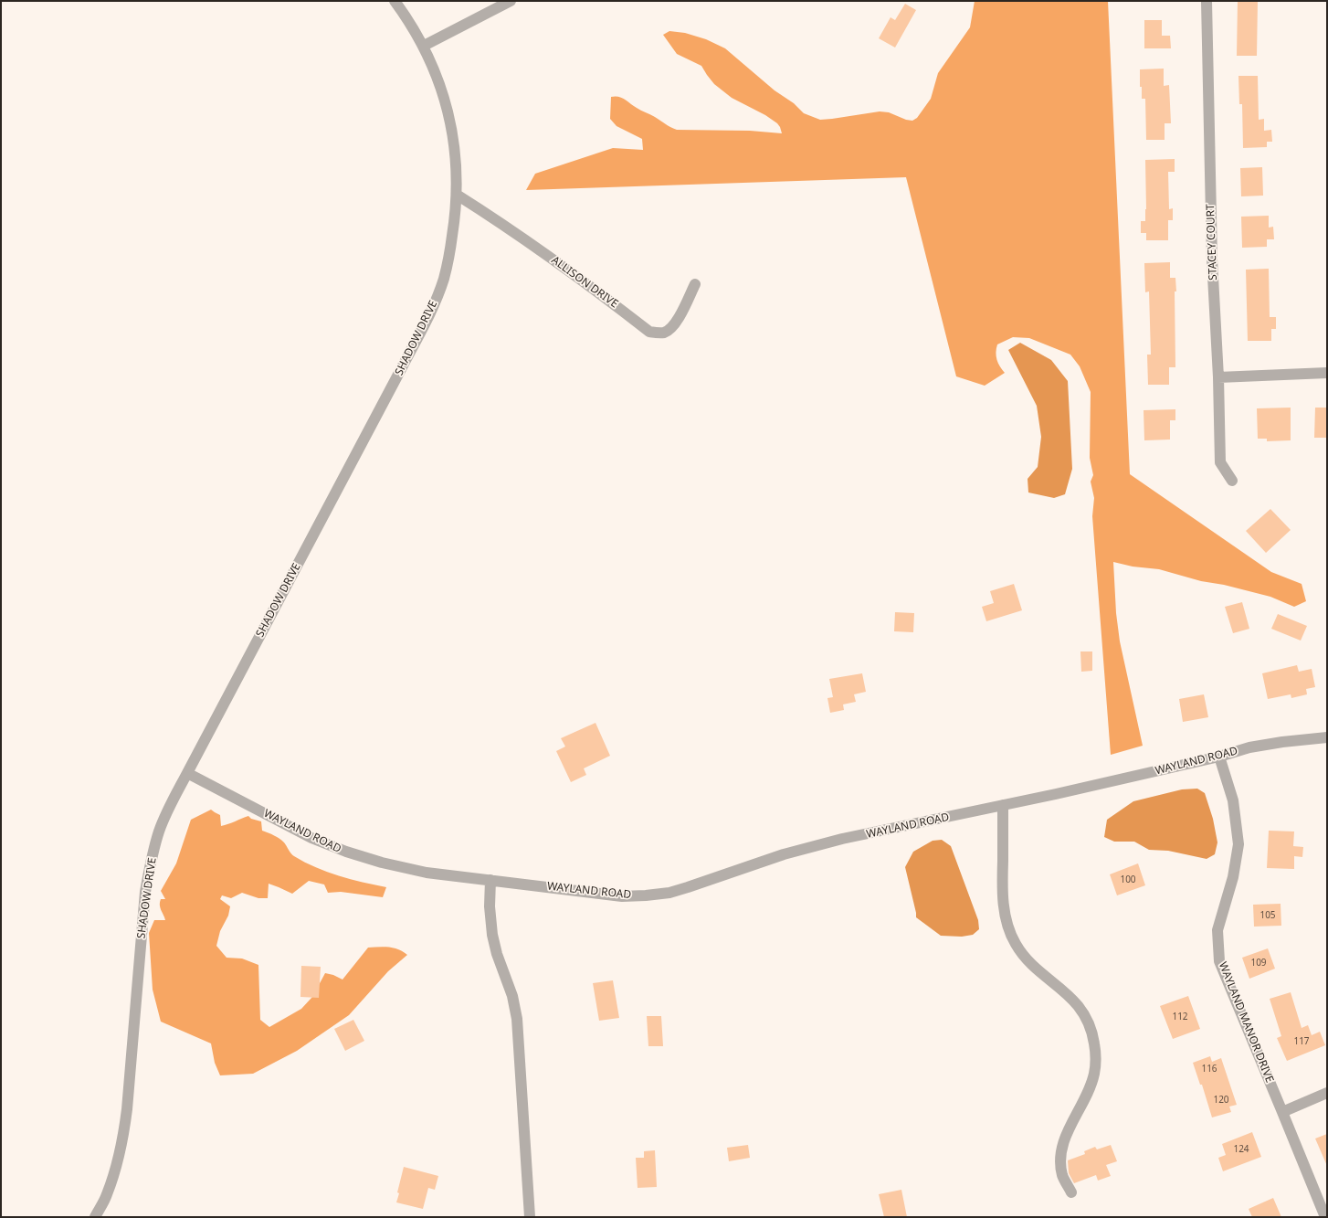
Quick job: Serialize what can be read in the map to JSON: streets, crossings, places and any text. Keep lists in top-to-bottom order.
{
  "streets": {
    "street": [
      "STACEY COURT",
      "ALLISON DRIVE",
      "SHADOW DRIVE",
      "WAYLAND ROAD",
      "WAYLAND MANOR DRIVE"
    ]
  },
  "crossings": [
    ["ALLISON DRIVE", "SHADOW DRIVE"],
    ["SHADOW DRIVE", "WAYLAND ROAD"],
    ["WAYLAND ROAD", "WAYLAND MANOR DRIVE"]
  ],
  "house_numbers": [
    "100",
    "105",
    "109",
    "112",
    "117",
    "116",
    "120",
    "124"
  ]
}
